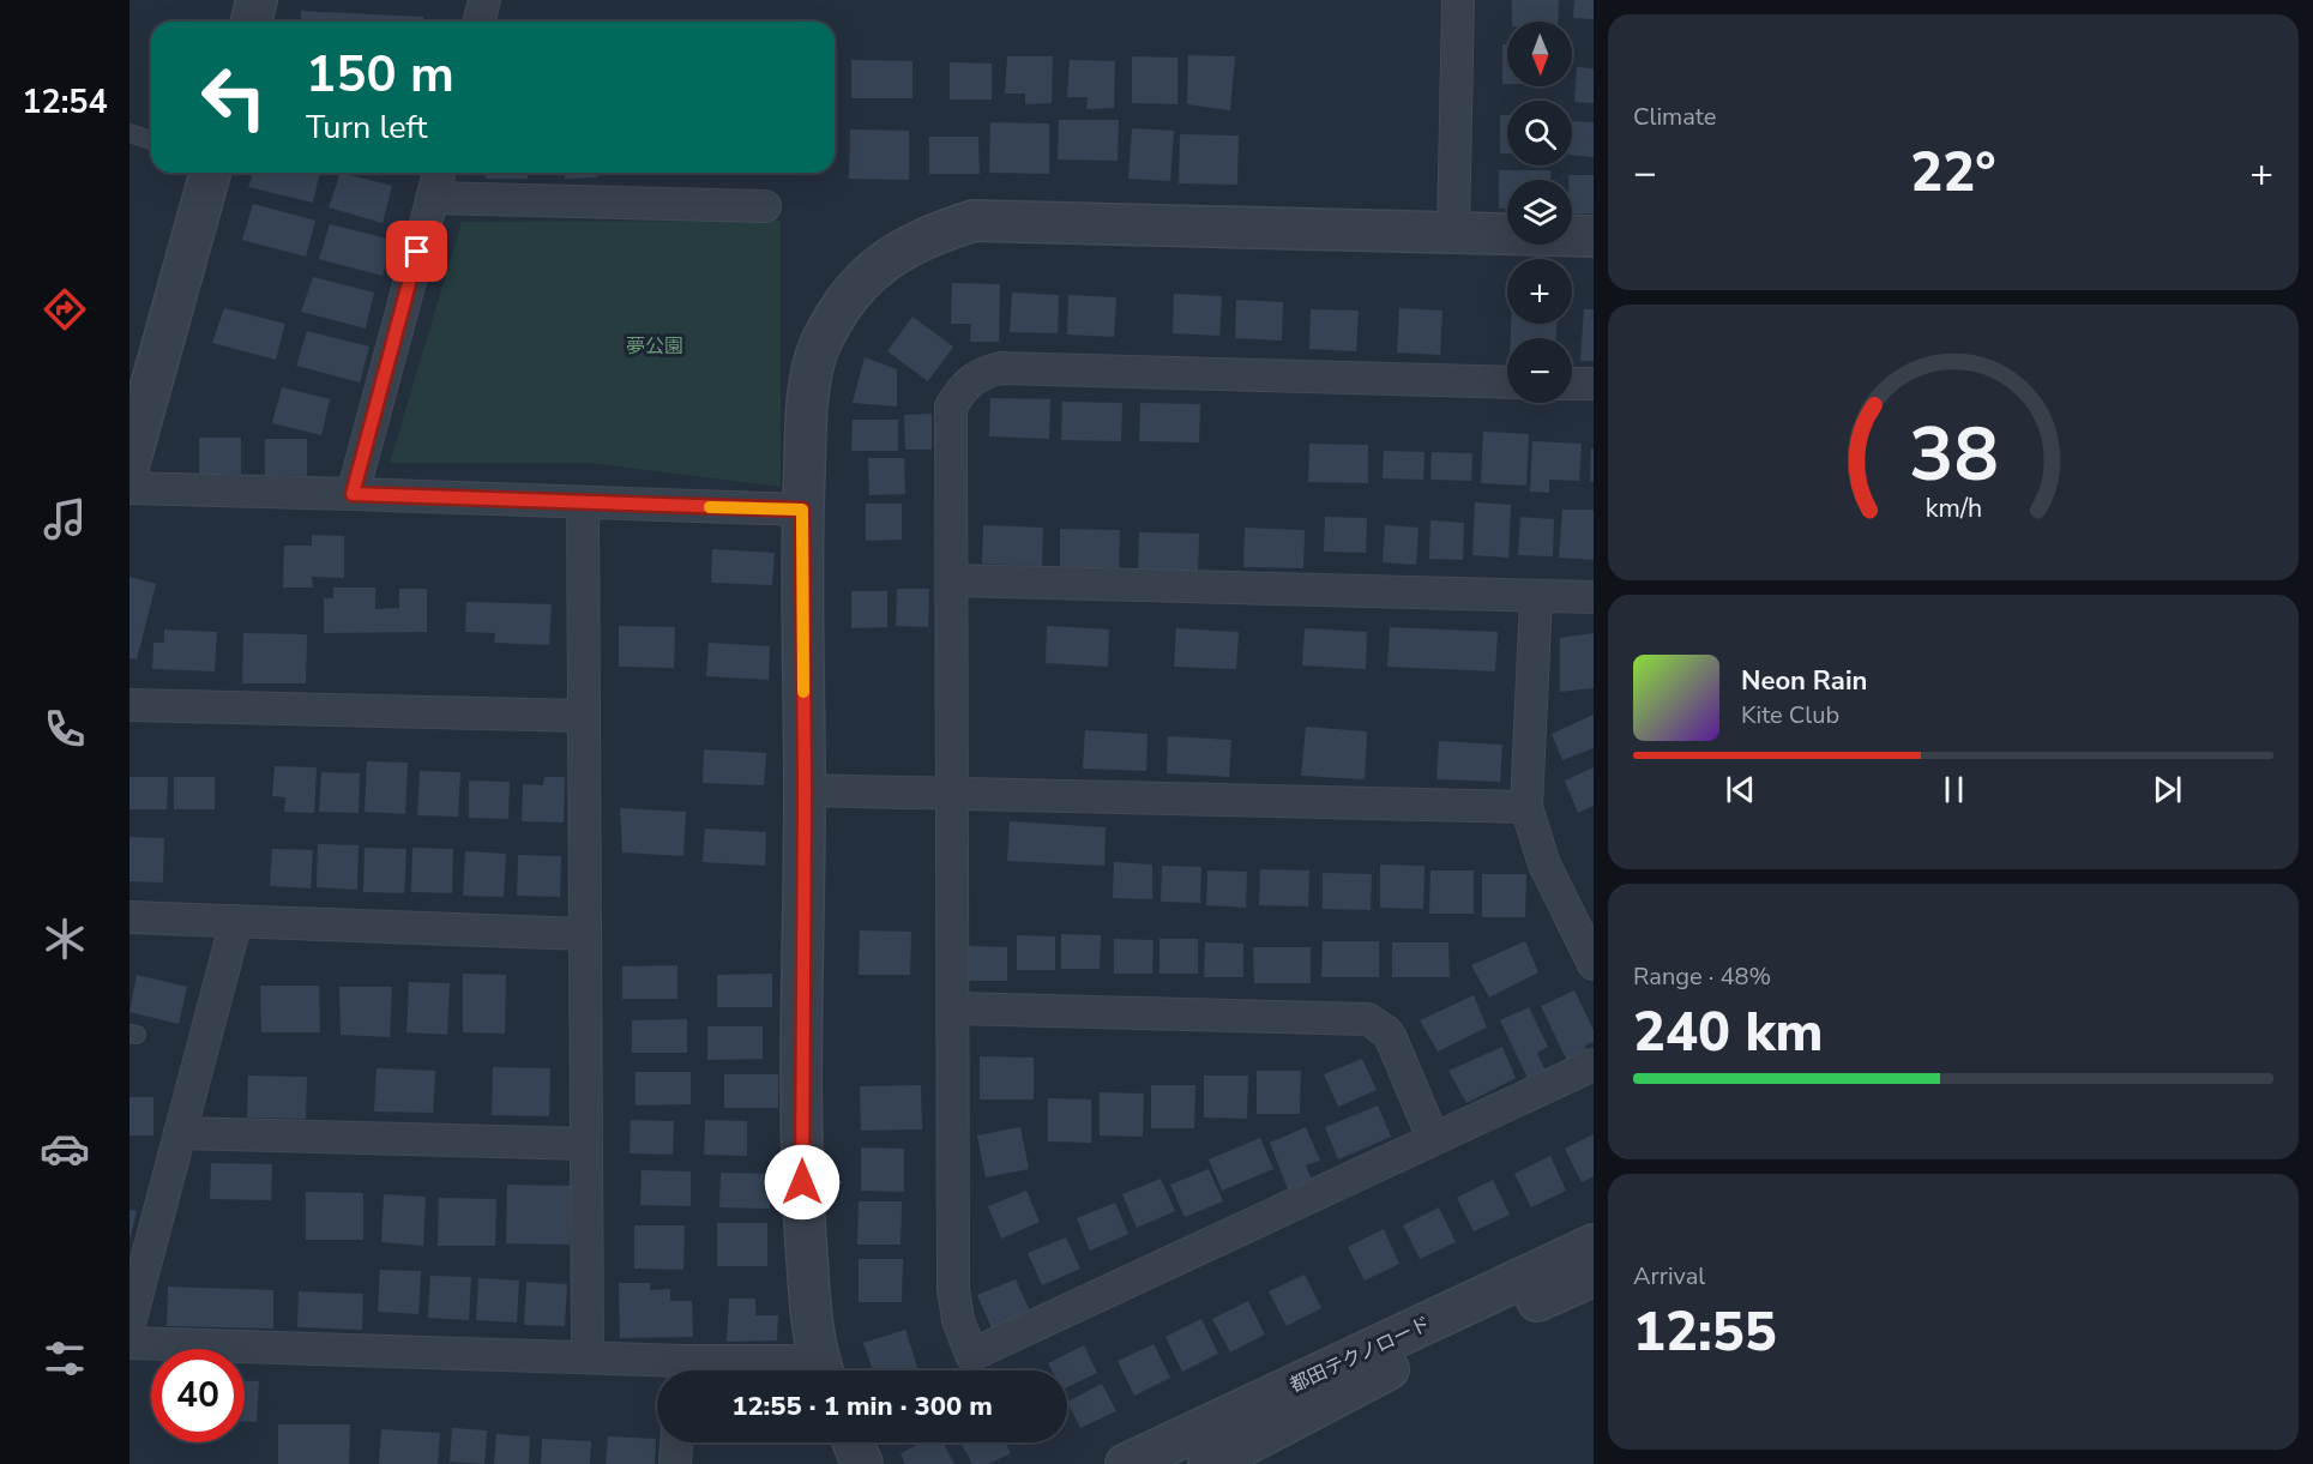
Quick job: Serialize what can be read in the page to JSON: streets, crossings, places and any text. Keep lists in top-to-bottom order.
{
  "streets": {
    "street": ["都田テクノロード"]
  },
  "parks": ["夢公園"],
  "north": "bottom",
  "page": {
    "tabs": "12:54",
    "tile": [
      "Climate",
      ["Range · 48%", "240 km"],
      ["Arrival", "12:55"]
    ],
    "map_buttons": ["+", "−"],
    "turn": ["150 m", "Turn left"],
    "heat": ["−", "22°", "+"],
    "song": ["Neon Rain", "Kite Club"],
    "limit": "40",
    "trip": "12:55 · 1 min · 300 m",
    "gauge": ["38", "km/h"]
  }
}
